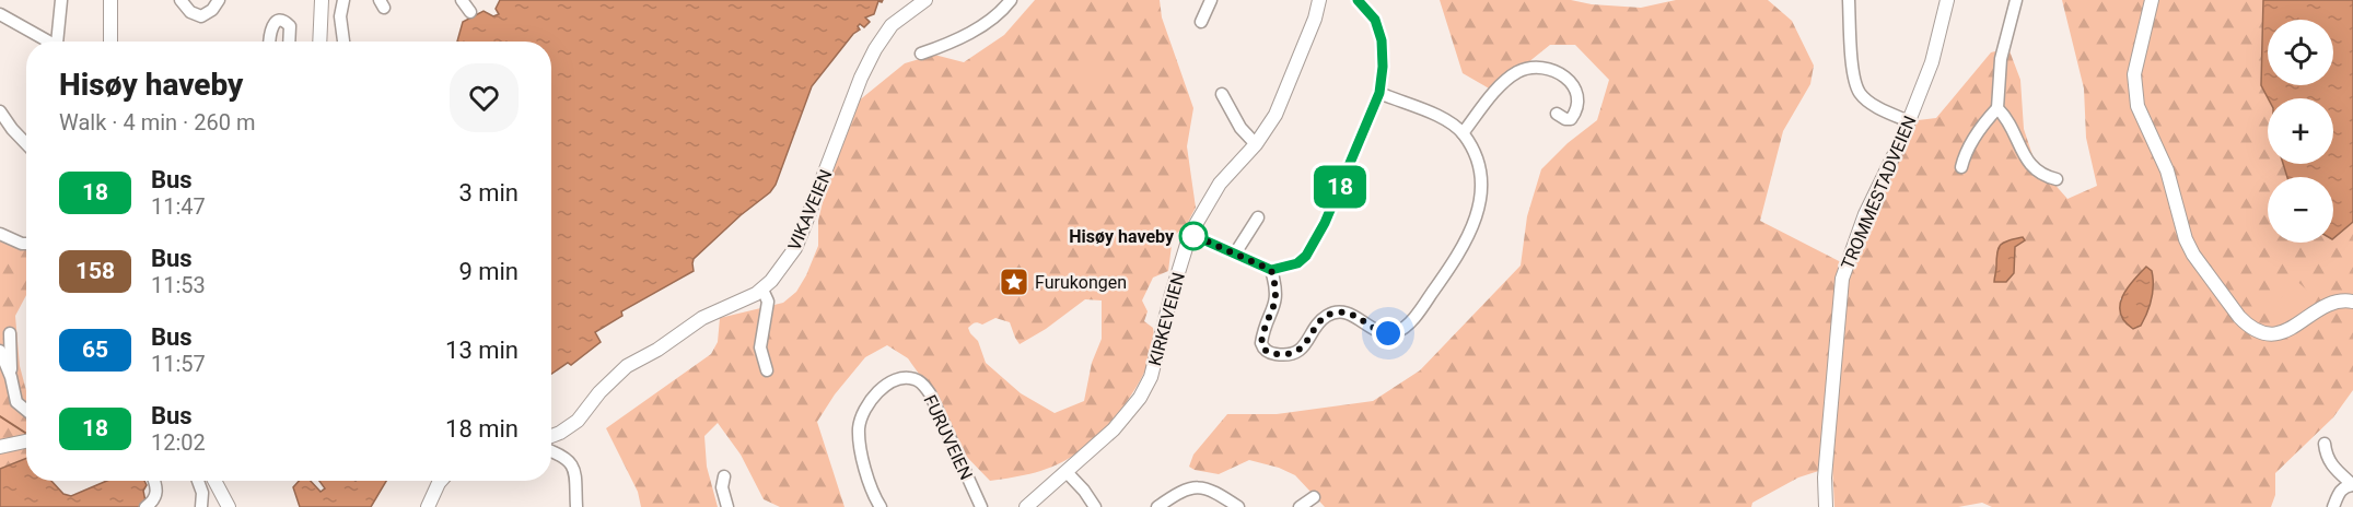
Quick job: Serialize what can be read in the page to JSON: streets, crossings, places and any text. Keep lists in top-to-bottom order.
{
  "streets": {
    "main road": ["TROMMESTADVEIEN", "VIKAVEIEN", "KIRKEVEIEN"],
    "street": ["FURUVEIEN"]
  },
  "places": {
    "other": ["Hisøy haveby"],
    "place": ["Furukongen"]
  },
  "lines": ["bus line 18"],
  "page": {
    "on_map": "18",
    "map_buttons": ["+", "−"],
    "heading": ["Hisøy haveby", "Walk · 4 min · 260 m"],
    "list": [
      {
        "mark": "18",
        "name": "Bus",
        "note": "11:47",
        "value": "3 min"
      },
      {
        "mark": "158",
        "name": "Bus",
        "note": "11:53",
        "value": "9 min"
      },
      {
        "mark": "65",
        "name": "Bus",
        "note": "11:57",
        "value": "13 min"
      },
      {
        "mark": "18",
        "name": "Bus",
        "note": "12:02",
        "value": "18 min"
      }
    ]
  }
}
